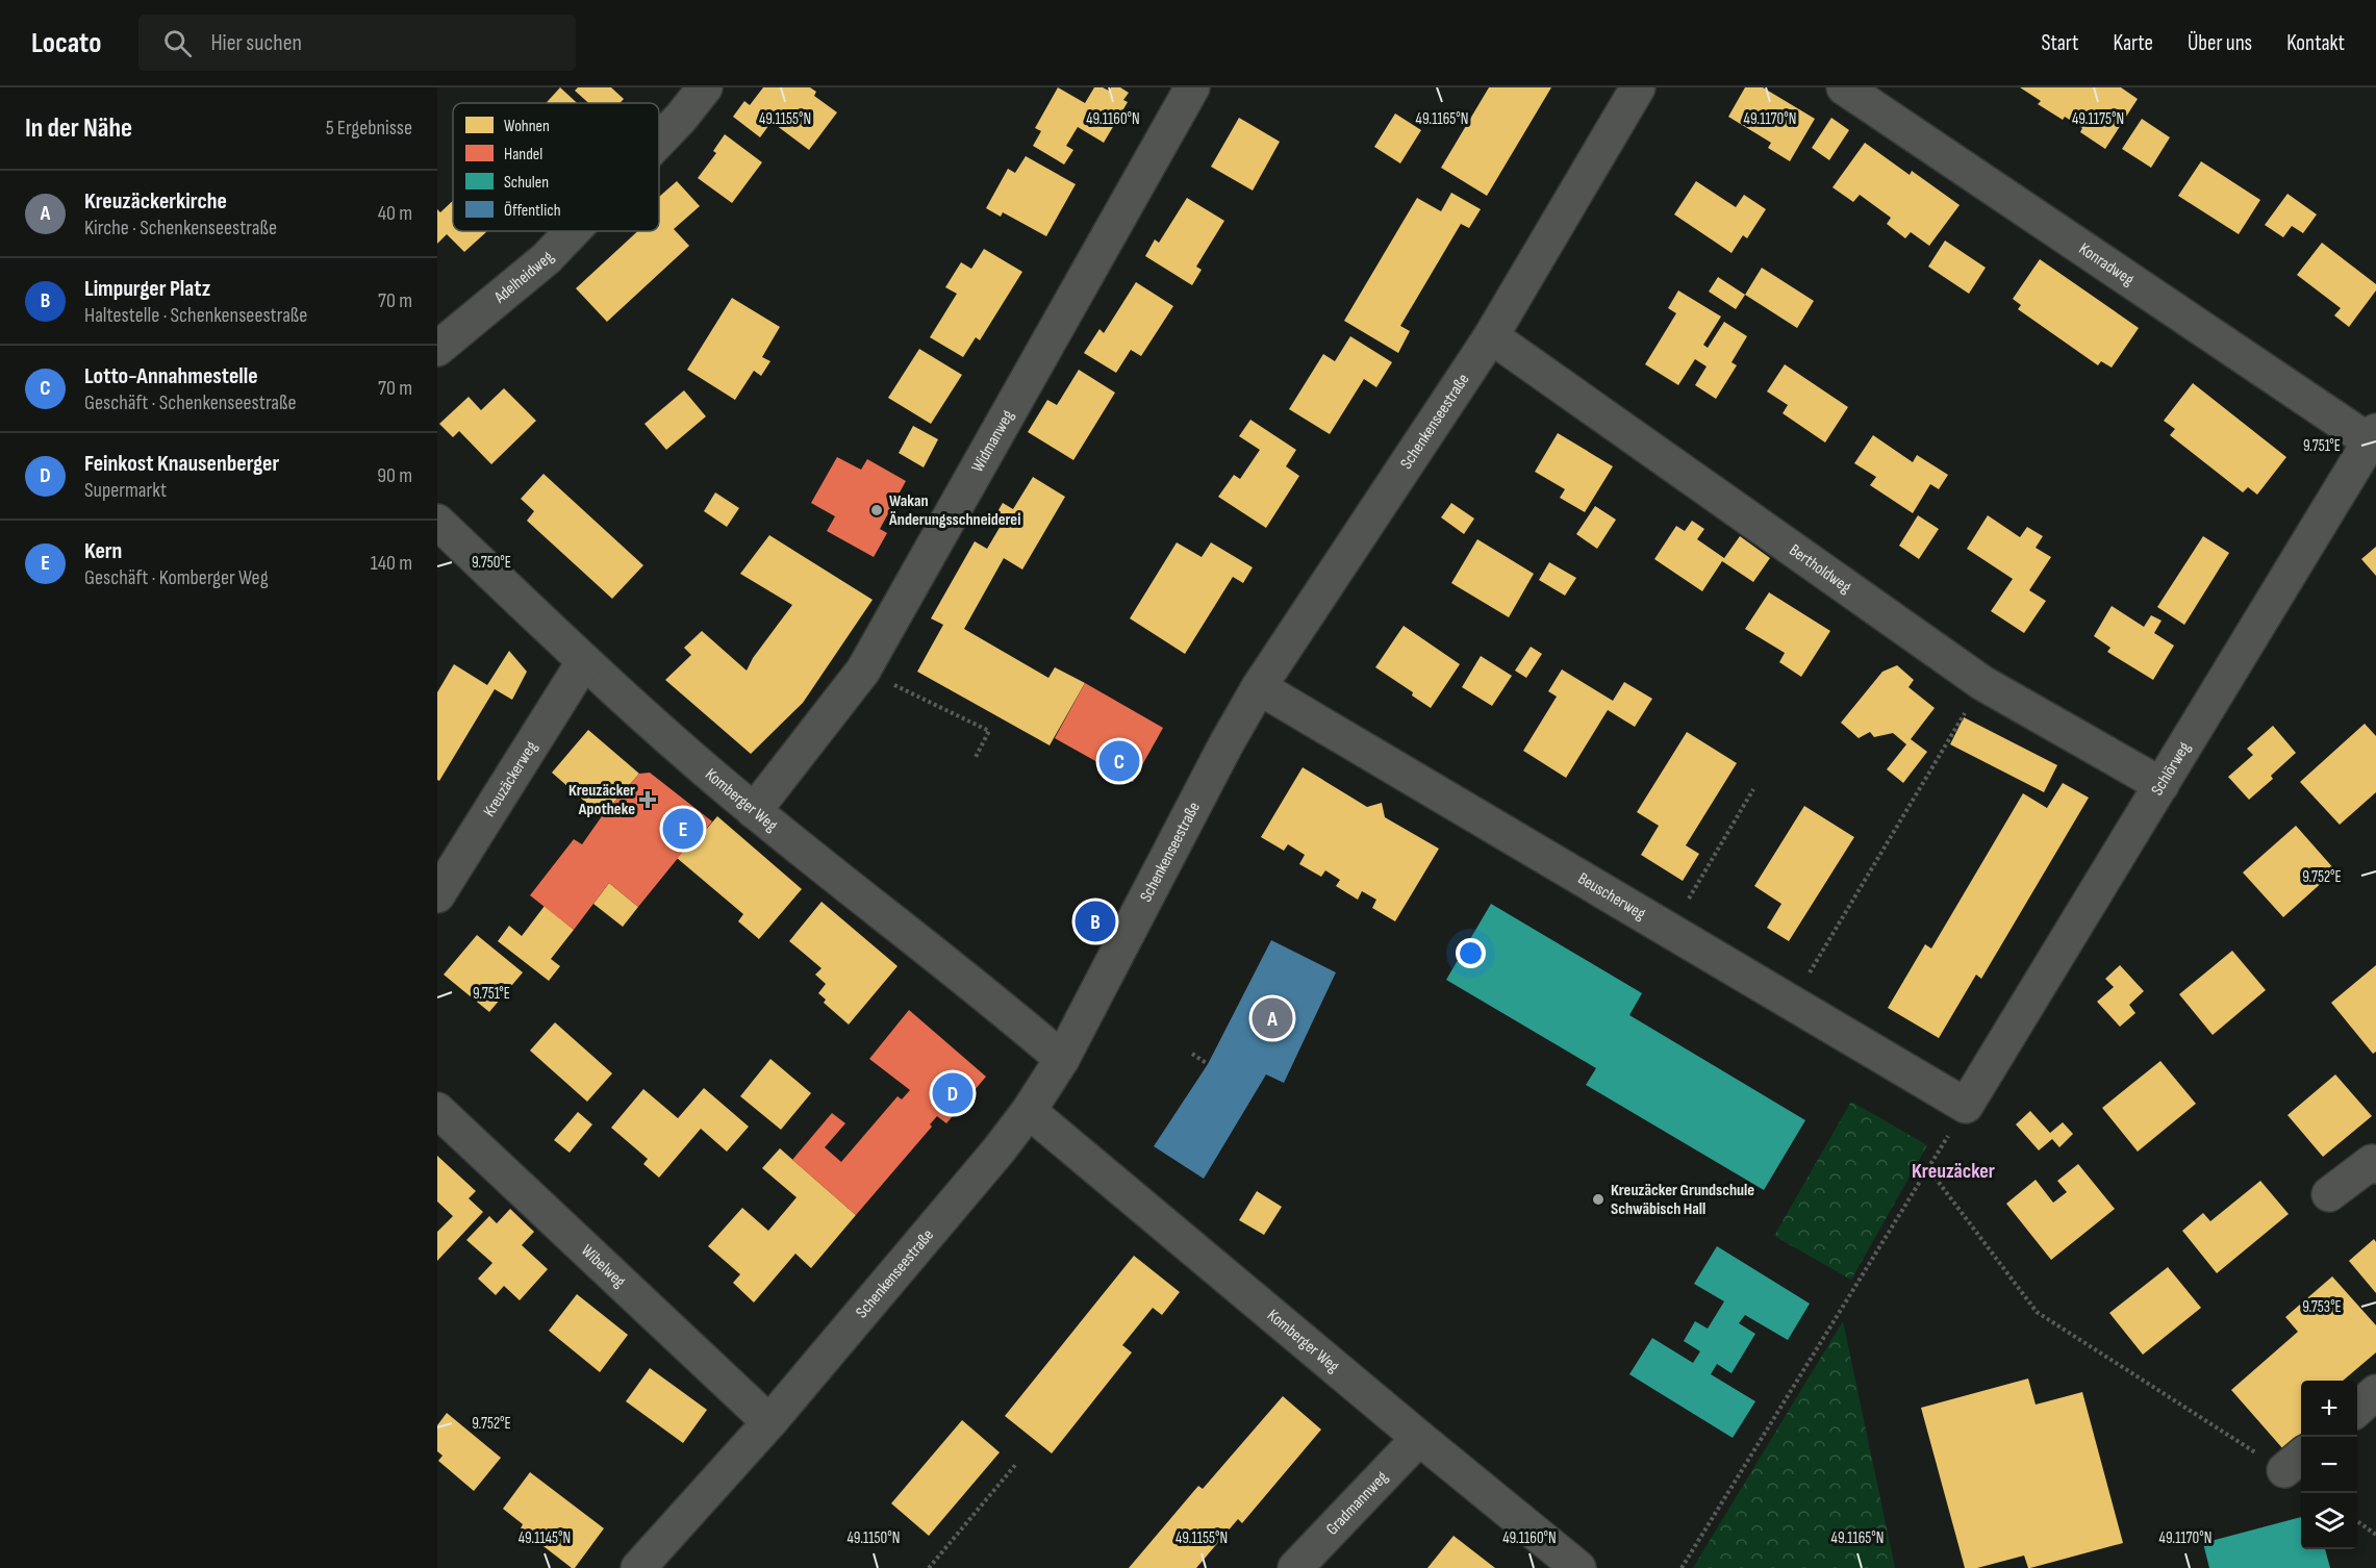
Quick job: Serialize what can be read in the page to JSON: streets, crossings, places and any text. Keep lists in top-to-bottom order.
{
  "streets": {
    "street": [
      "Konradweg",
      "Adelheidweg",
      "Schenkenseestraße",
      "Widmanweg",
      "Bertholdweg",
      "Schlörweg",
      "Kreuzäckerweg",
      "Komberger Weg",
      "Beuscherweg",
      "Wibelweg",
      "Gradmannweg"
    ]
  },
  "crossings": [
    ["Konradweg", "Schlörweg"],
    ["Schenkenseestraße", "Bertholdweg"],
    ["Schenkenseestraße", "Komberger Weg"],
    ["Schenkenseestraße", "Beuscherweg"],
    ["Schenkenseestraße", "Wibelweg"],
    ["Widmanweg", "Komberger Weg"],
    ["Bertholdweg", "Schlörweg"],
    ["Schlörweg", "Beuscherweg"],
    ["Kreuzäckerweg", "Komberger Weg"],
    ["Komberger Weg", "Gradmannweg"]
  ],
  "districts": ["Kreuzäcker"],
  "places": {
    "other": ["Wakan Änderungsschneiderei", "Kreuzäcker Grundschule Schwäbisch Hall"],
    "health": ["Kreuzäcker Apotheke"]
  },
  "legend": [
    "Wohnen",
    "Handel",
    "Schulen",
    "Öffentlich"
  ],
  "page": {
    "header": "Locato",
    "search": "Hier suchen",
    "nav": [
      "Start",
      "Karte",
      "Über uns",
      "Kontakt"
    ],
    "heading": ["In der Nähe", "5 Ergebnisse"],
    "list": [
      {
        "mark": "A",
        "name": "Kreuzäckerkirche",
        "note": "Kirche · Schenkenseestraße",
        "value": "40 m"
      },
      {
        "mark": "B",
        "name": "Limpurger Platz",
        "note": "Haltestelle · Schenkenseestraße",
        "value": "70 m"
      },
      {
        "mark": "C",
        "name": "Lotto-Annahmestelle",
        "note": "Geschäft · Schenkenseestraße",
        "value": "70 m"
      },
      {
        "mark": "D",
        "name": "Feinkost Knausenberger",
        "note": "Supermarkt",
        "value": "90 m"
      },
      {
        "mark": "E",
        "name": "Kern",
        "note": "Geschäft · Komberger Weg",
        "value": "140 m"
      }
    ],
    "pins": [
      "C",
      "E",
      "B",
      "A",
      "D"
    ],
    "map_buttons": ["+", "−"]
  },
  "coordinates": [
    "49.1155°N",
    "49.1160°N",
    "49.1165°N",
    "49.1170°N",
    "49.1175°N",
    "9.751°E",
    "9.750°E",
    "9.752°E",
    "9.753°E",
    "49.1145°N",
    "49.1150°N"
  ]
}
